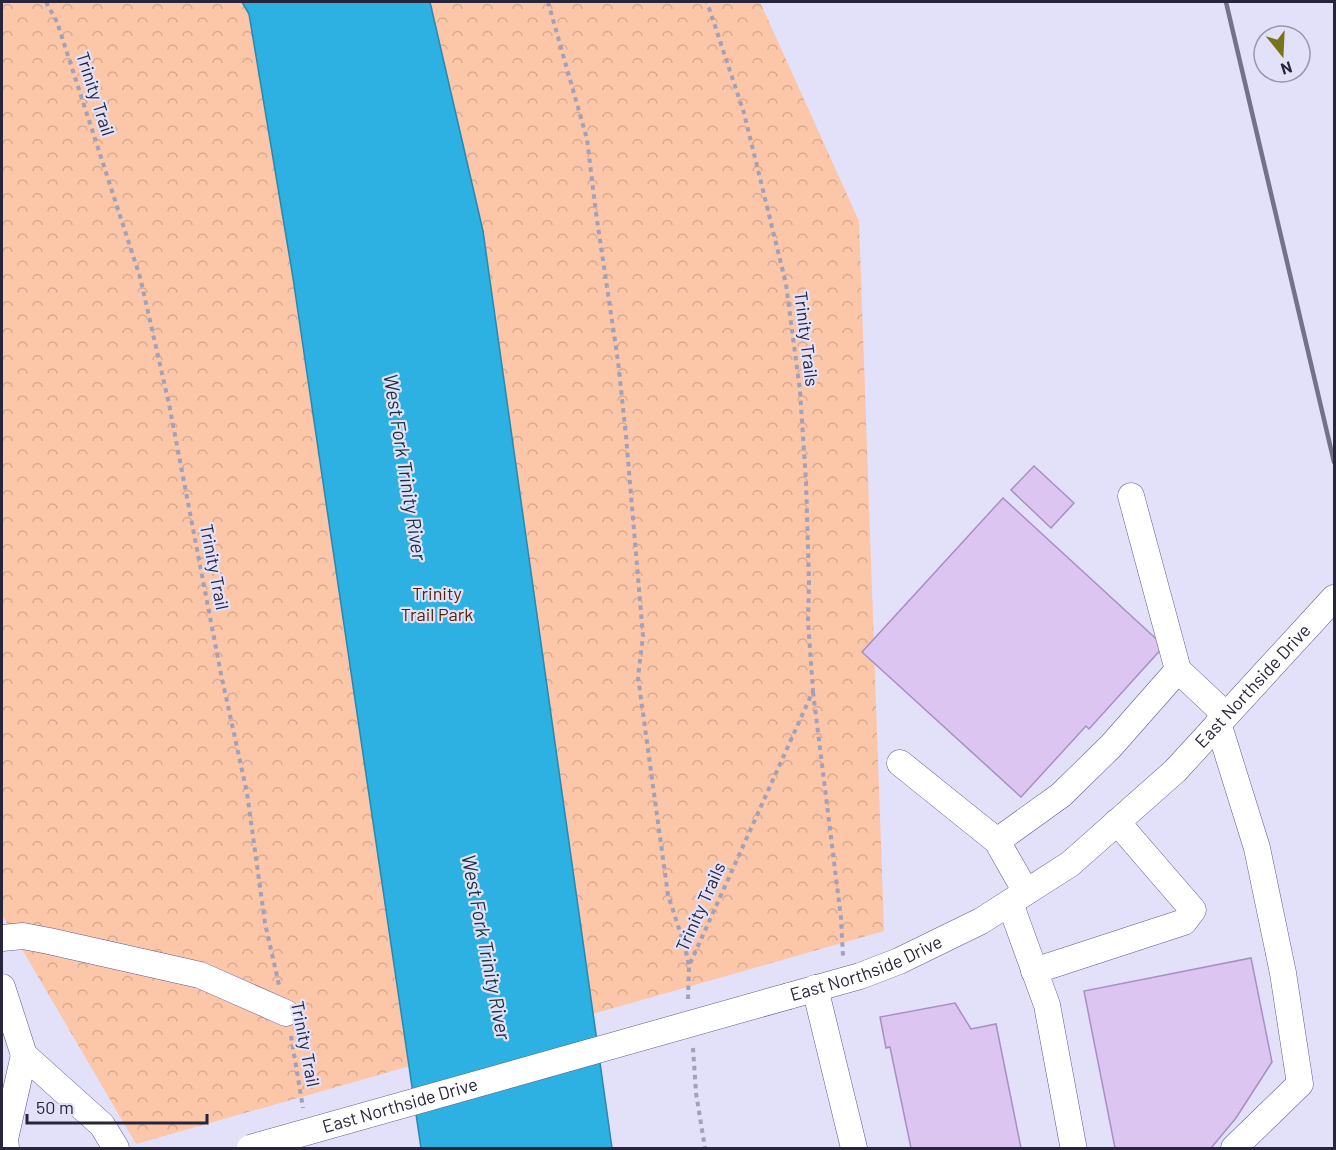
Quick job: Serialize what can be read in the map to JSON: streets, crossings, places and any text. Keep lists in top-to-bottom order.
{
  "streets": {
    "street": ["East Northside Drive"],
    "path": ["Trinity Trail", "Trinity Trails"]
  },
  "crossings": [
    ["Trinity Trails", "East Northside Drive"]
  ],
  "water": ["West Fork Trinity River"],
  "parks": ["Trinity Trail Park"],
  "scale_bar": "50 m",
  "north": "bottom"
}
